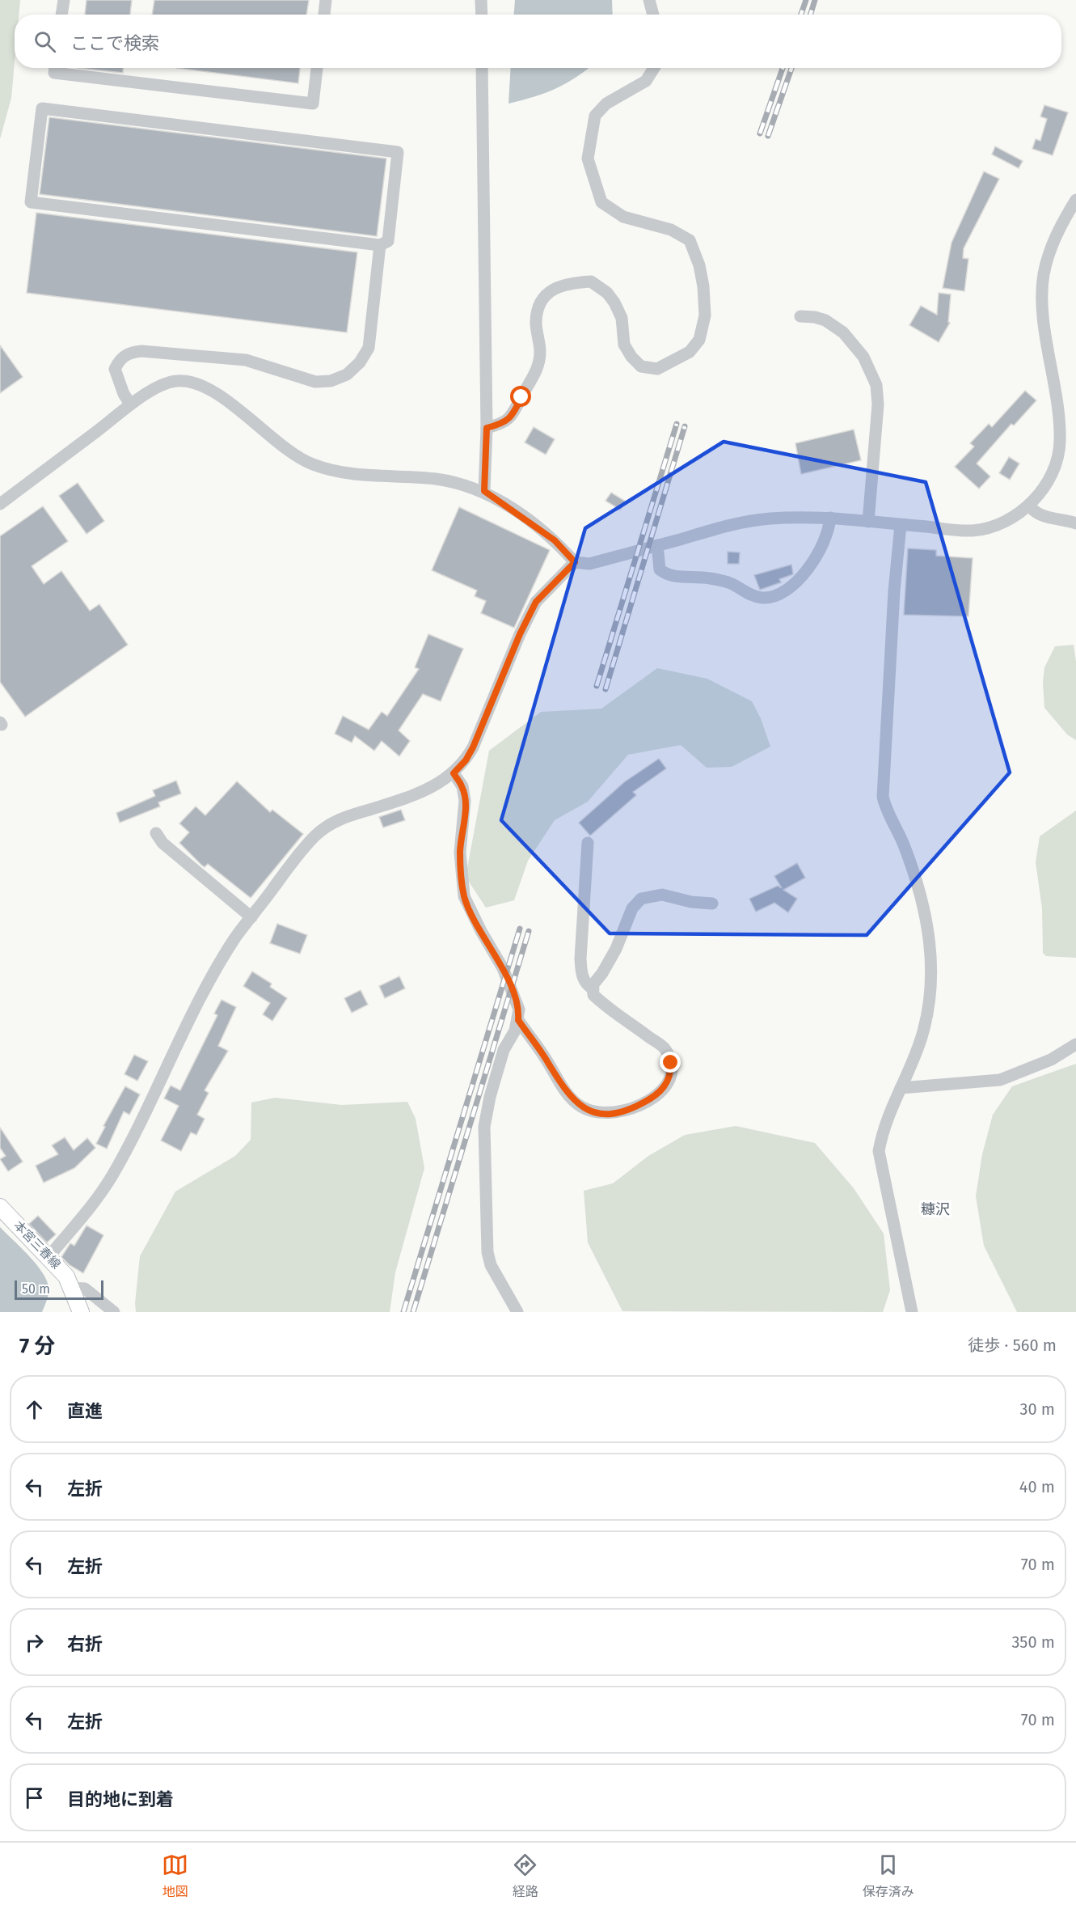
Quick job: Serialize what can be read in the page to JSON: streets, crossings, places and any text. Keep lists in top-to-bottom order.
{
  "streets": {
    "main road": ["本宮三春線"]
  },
  "districts": ["糠沢"],
  "scale_bar": "50 m",
  "page": {
    "search": "ここで検索",
    "scale": "50 m",
    "heading": ["7 分", "徒歩 · 560 m"],
    "list": [
      ["直進", "30 m"],
      ["左折", "40 m"],
      ["左折", "70 m"],
      ["右折", "350 m"],
      ["左折", "70 m"],
      "目的地に到着"
    ],
    "nav": ["地図", "経路", "保存済み"]
  }
}
